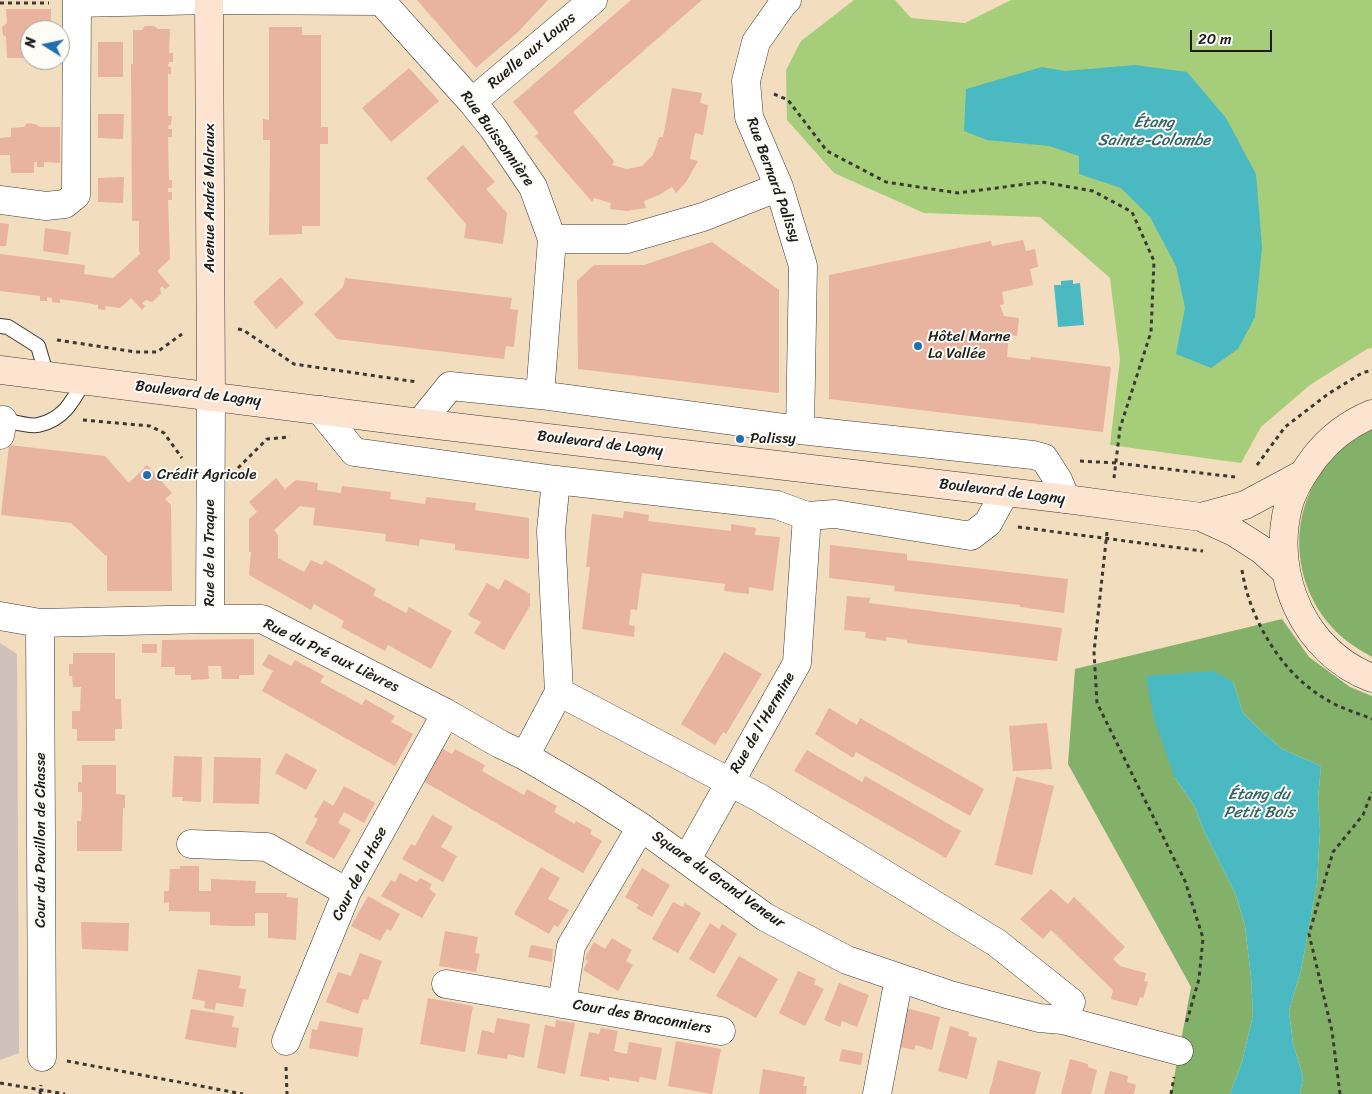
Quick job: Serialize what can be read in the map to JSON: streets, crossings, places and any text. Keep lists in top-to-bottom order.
{
  "streets": {
    "main road": ["Avenue André Malraux", "Boulevard de Lagny"],
    "street": [
      "Ruelle aux Loups",
      "Rue Buissonnière",
      "Rue Bernard Palissy",
      "Rue de la Traque",
      "Rue du Pré aux Lièvres",
      "Rue de l'Hermine",
      "Cour du Pavillon de Chasse",
      "Cour de la Hase",
      "Square du Grand Veneur",
      "Cour des Braconniers"
    ]
  },
  "crossings": [
    ["Ruelle aux Loups", "Rue Buissonnière"],
    ["Avenue André Malraux", "Boulevard de Lagny"],
    ["Avenue André Malraux", "Rue de la Traque"],
    ["Boulevard de Lagny", "Rue de la Traque"],
    ["Rue de la Traque", "Rue du Pré aux Lièvres"],
    ["Rue du Pré aux Lièvres", "Cour du Pavillon de Chasse"],
    ["Rue du Pré aux Lièvres", "Cour de la Hase"],
    ["Rue du Pré aux Lièvres", "Square du Grand Veneur"],
    ["Rue de l'Hermine", "Square du Grand Veneur"],
    ["Square du Grand Veneur", "Cour des Braconniers"]
  ],
  "water": ["Étang Sainte-Colombe", "Étang du Petit Bois"],
  "places": ["Hôtel Marne La Vallée", "Palissy", "Crédit Agricole"],
  "scale_bar": "20 m",
  "north": "left"
}
